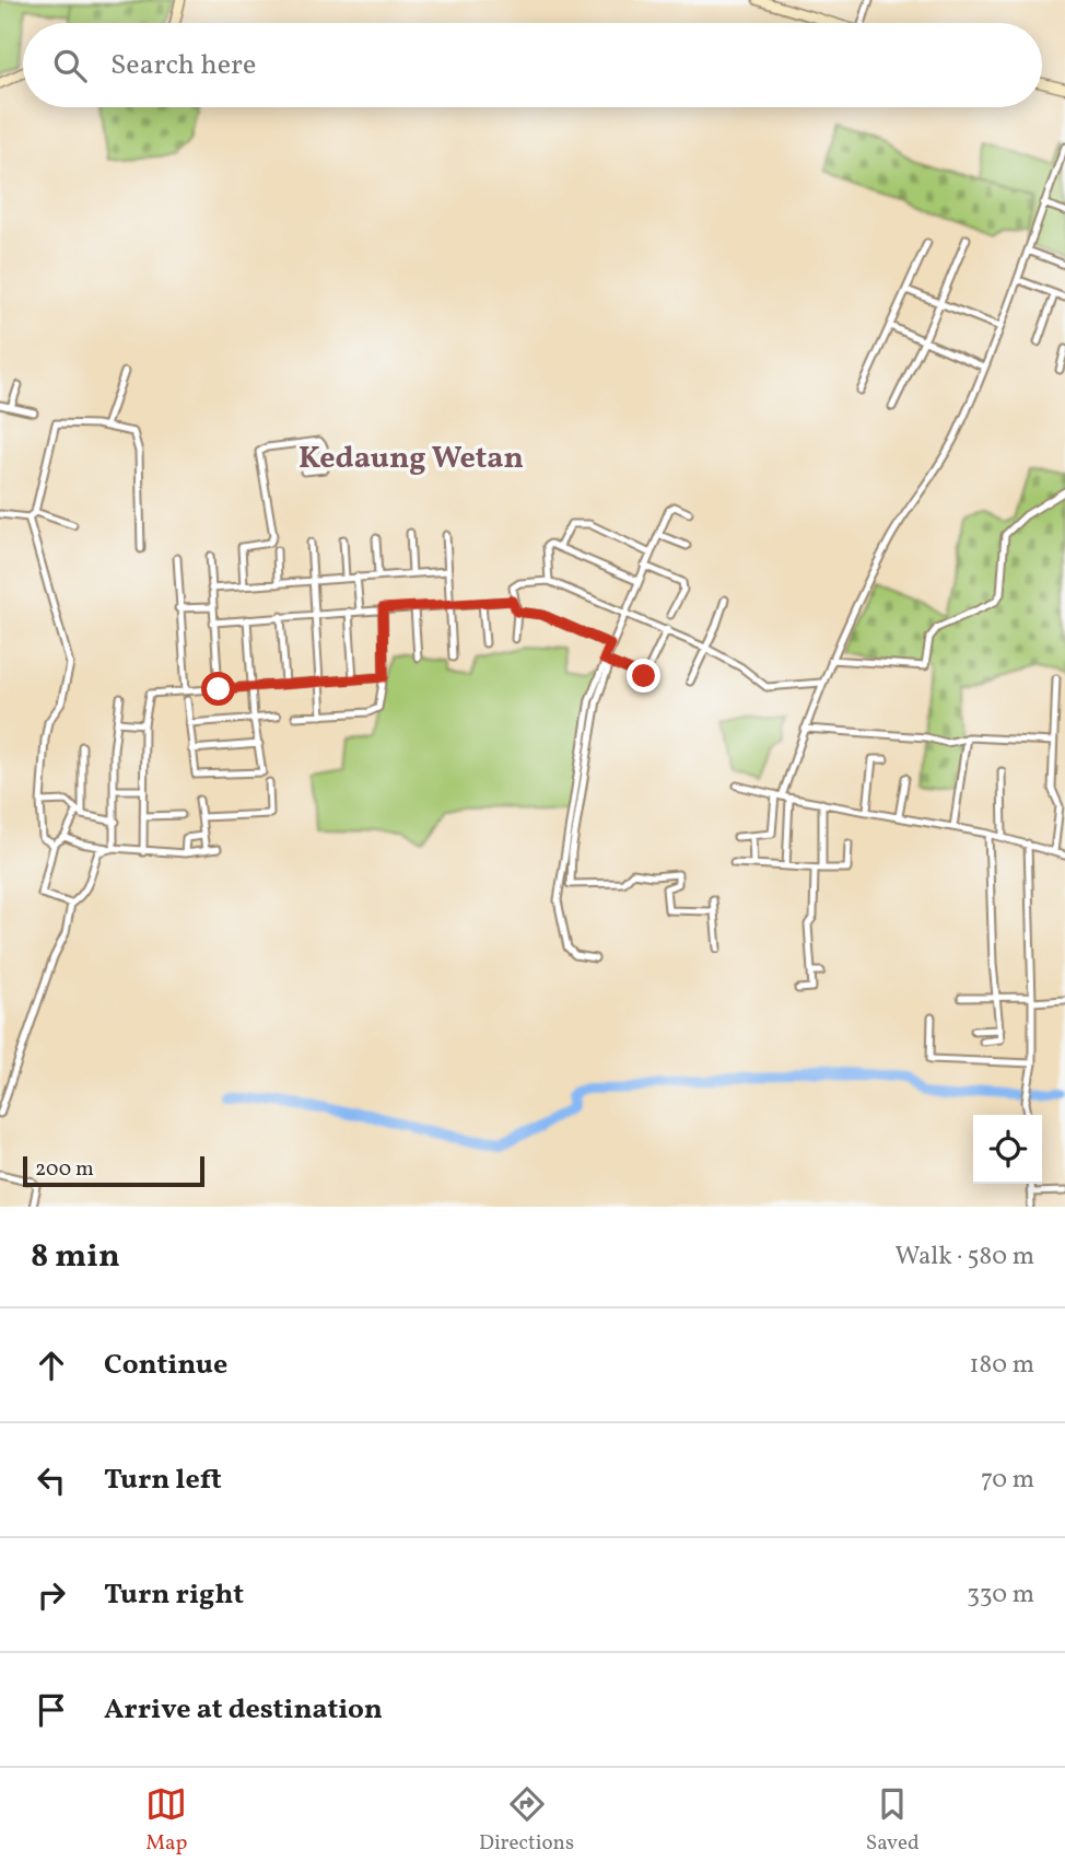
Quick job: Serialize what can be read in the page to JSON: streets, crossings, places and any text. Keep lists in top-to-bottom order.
{
  "districts": ["Kedaung Wetan"],
  "scale_bar": "200 m",
  "page": {
    "search": "Search here",
    "scale": "200 m",
    "heading": ["8 min", "Walk · 580 m"],
    "list": [
      ["Continue", "180 m"],
      ["Turn left", "70 m"],
      ["Turn right", "330 m"],
      "Arrive at destination"
    ],
    "nav": ["Map", "Directions", "Saved"]
  }
}
